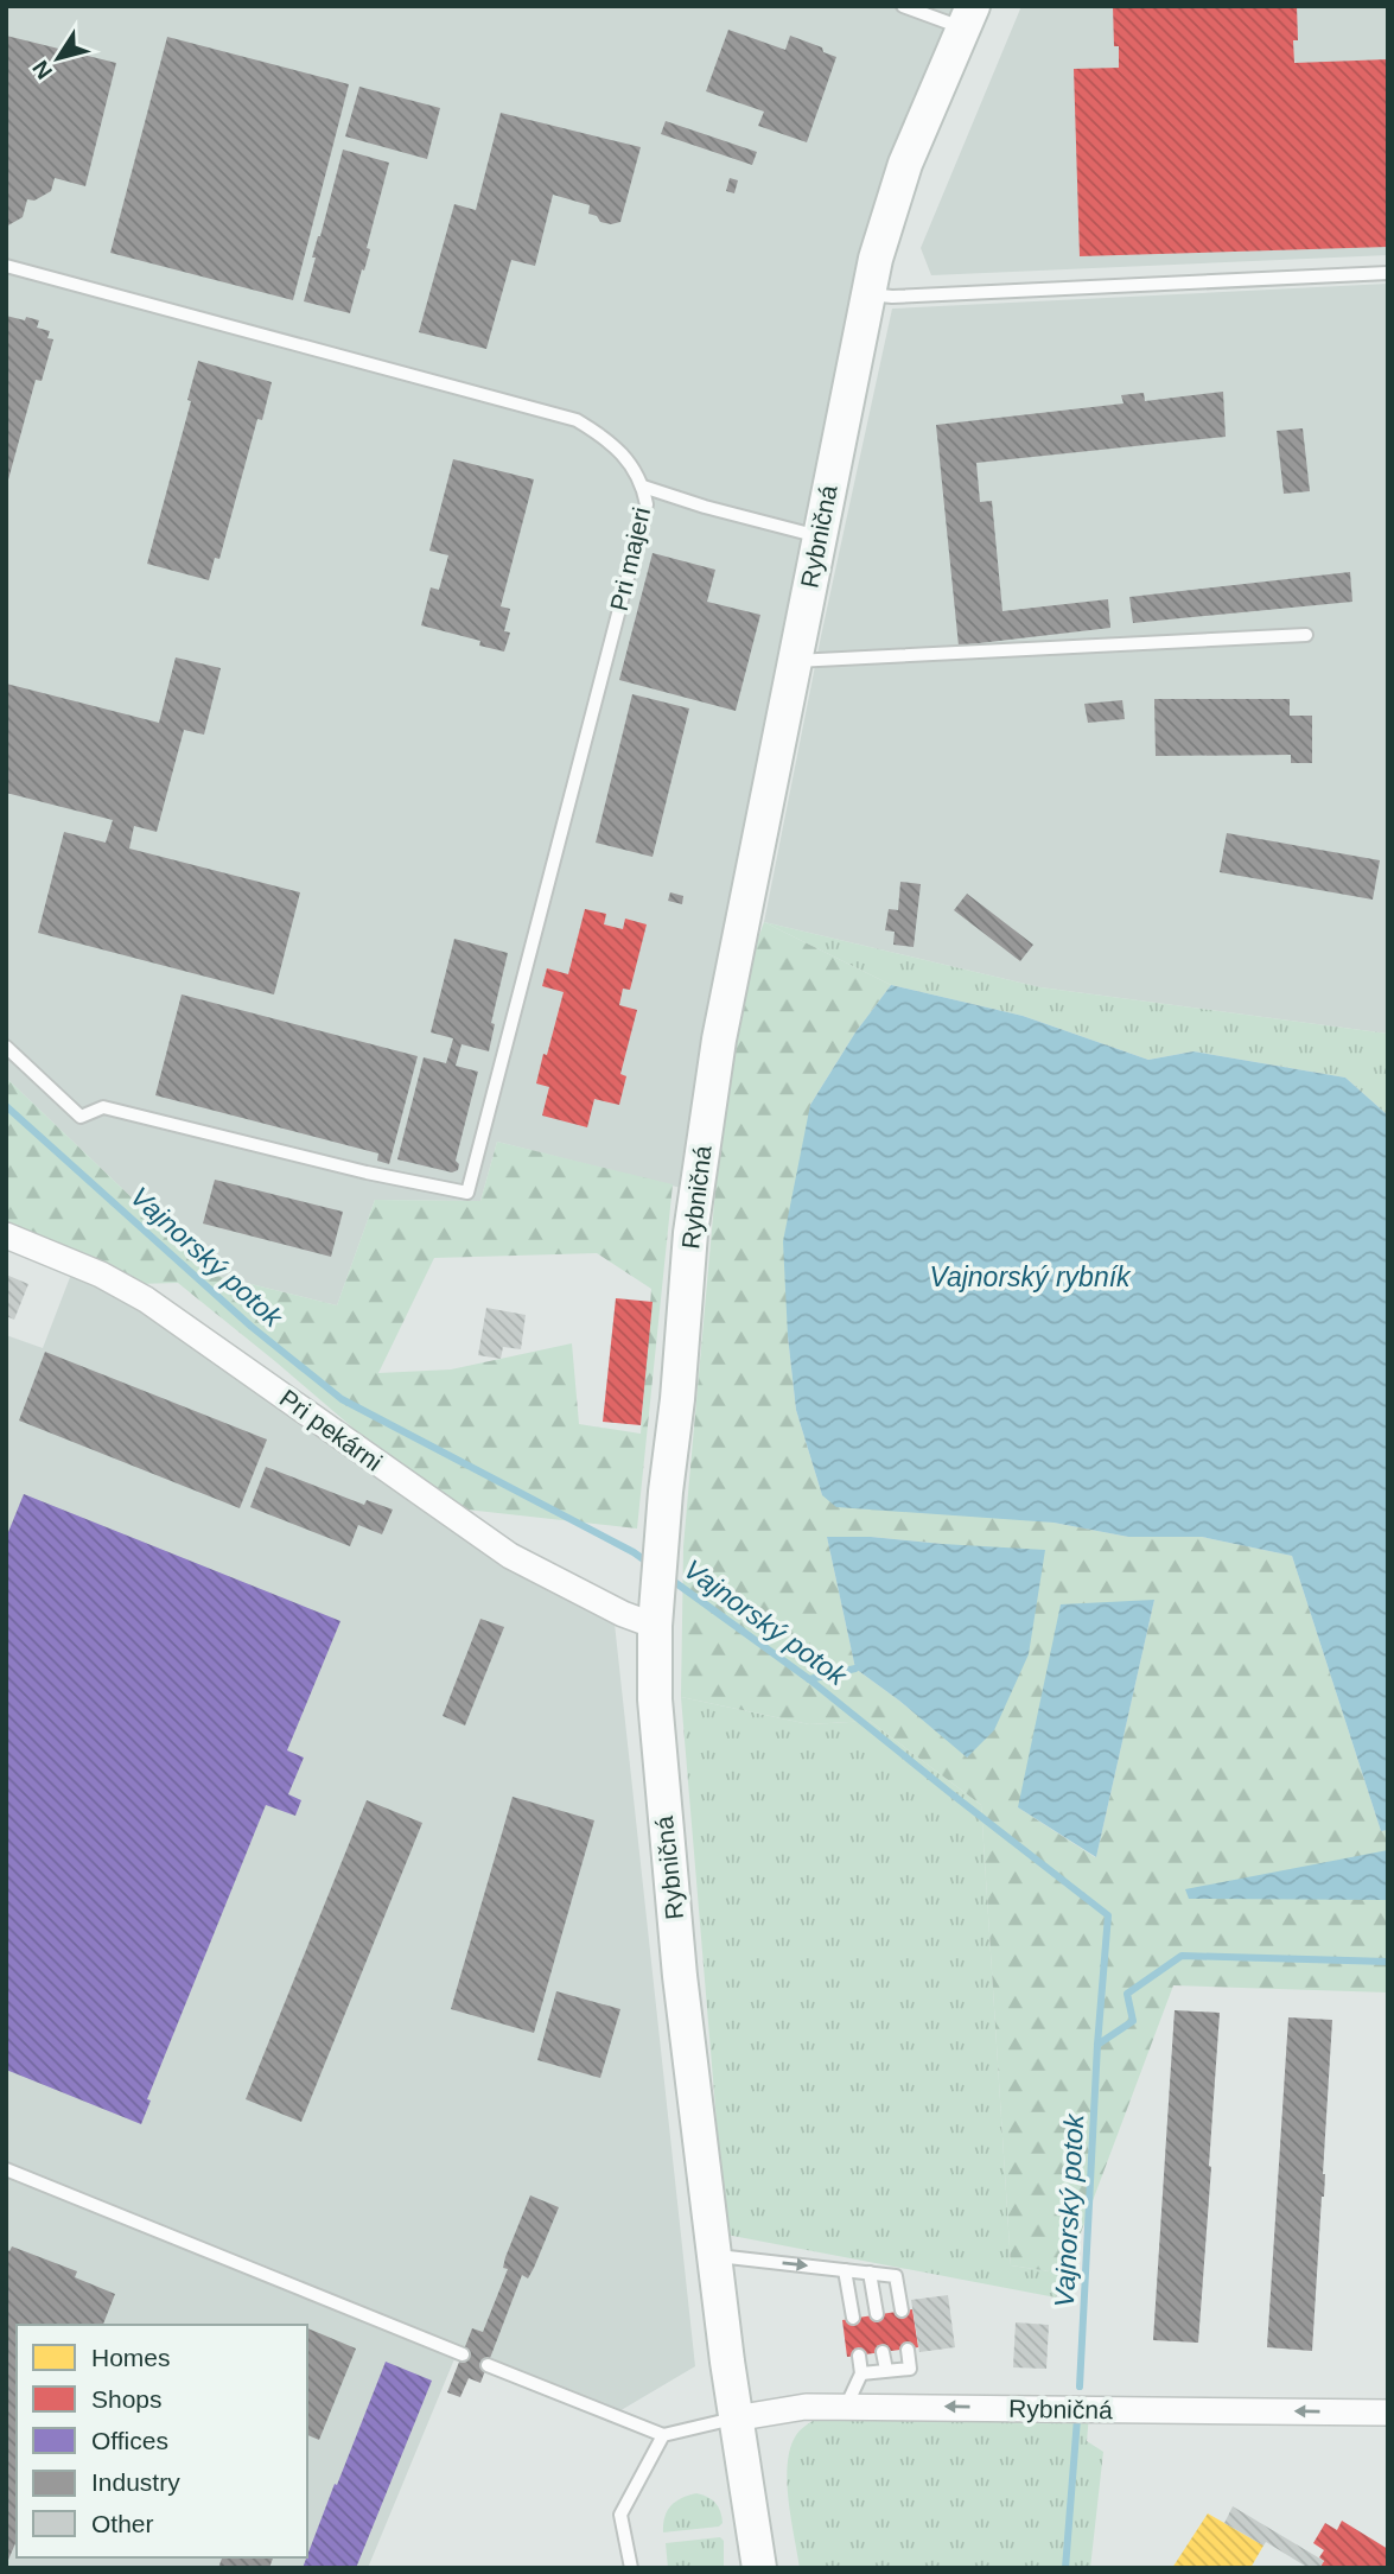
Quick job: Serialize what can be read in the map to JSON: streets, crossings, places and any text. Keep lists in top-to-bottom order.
{
  "streets": {
    "main road": ["Rybničná"],
    "street": ["Pri pekárni"],
    "lane": ["Pri majeri"]
  },
  "crossings": [
    ["Rybničná", "Pri pekárni"]
  ],
  "water": ["Vajnorský potok", "Vajnorský rybník"],
  "legend": [
    "Homes",
    "Shops",
    "Offices",
    "Industry",
    "Other"
  ],
  "north": "bottom left"
}
